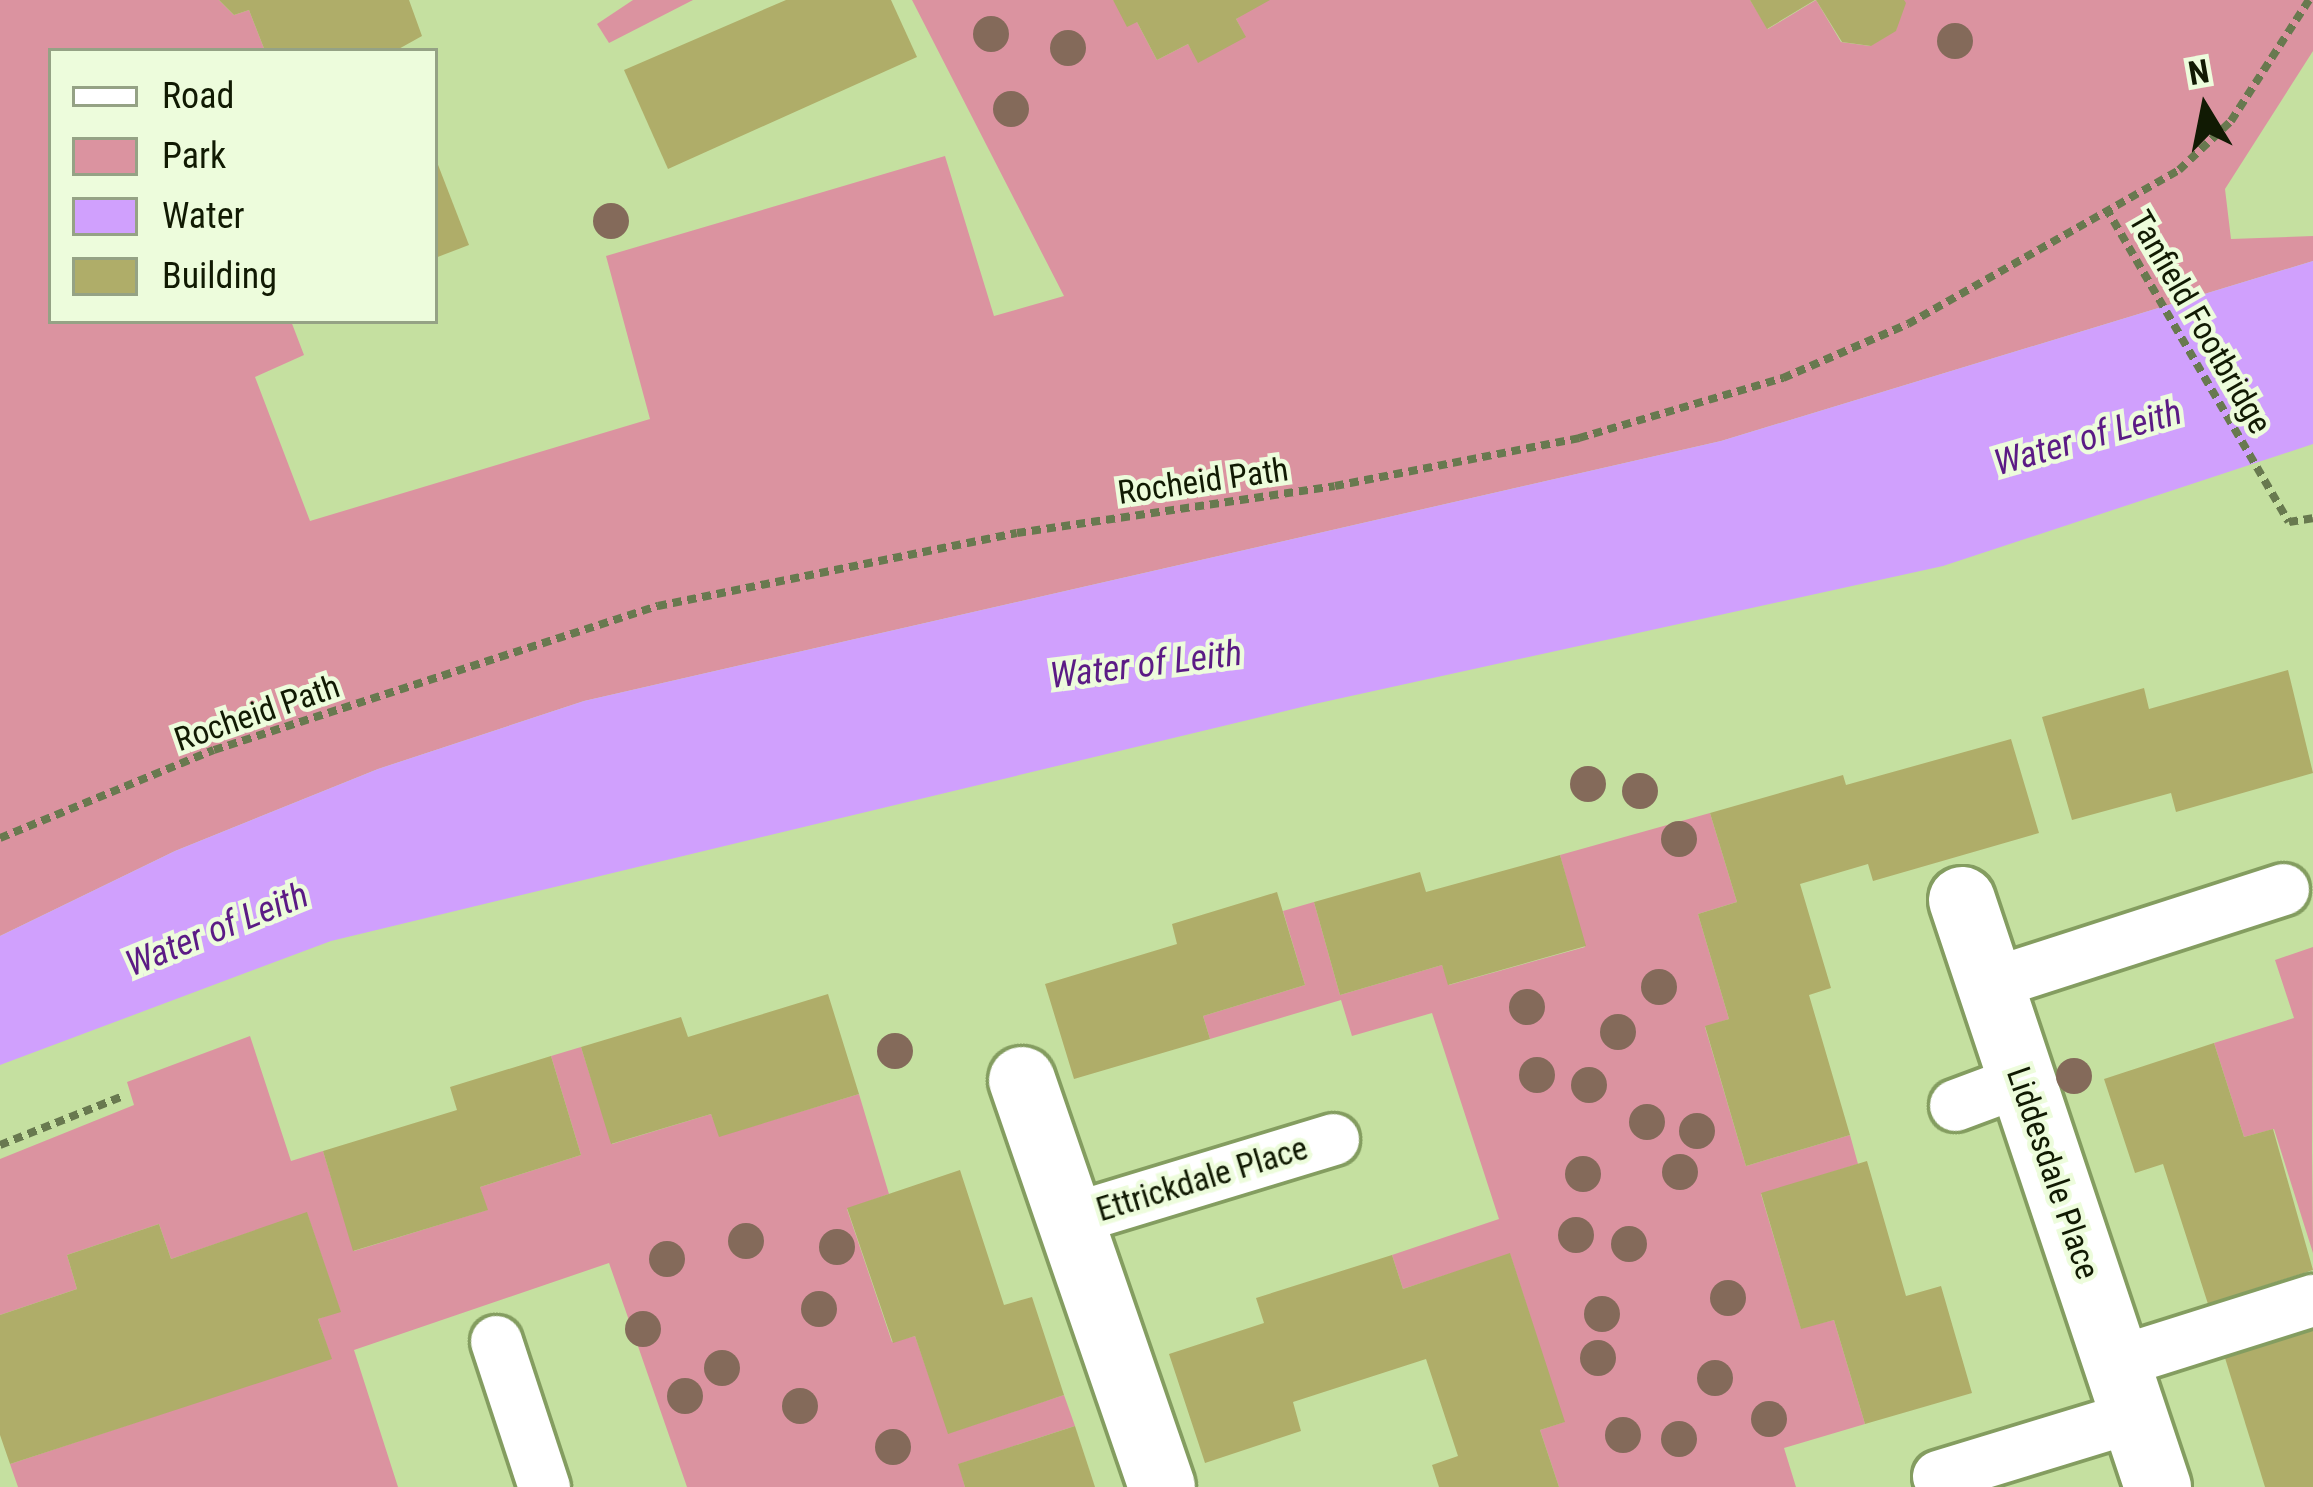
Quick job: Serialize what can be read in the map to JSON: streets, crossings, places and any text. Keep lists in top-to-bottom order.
{
  "streets": {
    "street": ["Liddesdale Place", "Ettrickdale Place"],
    "path": ["Tanfield Footbridge", "Rocheid Path"]
  },
  "crossings": [
    ["Tanfield Footbridge", "Rocheid Path"]
  ],
  "water": ["Water of Leith"],
  "legend": [
    "Road",
    "Park",
    "Water",
    "Building"
  ],
  "north": "top"
}
